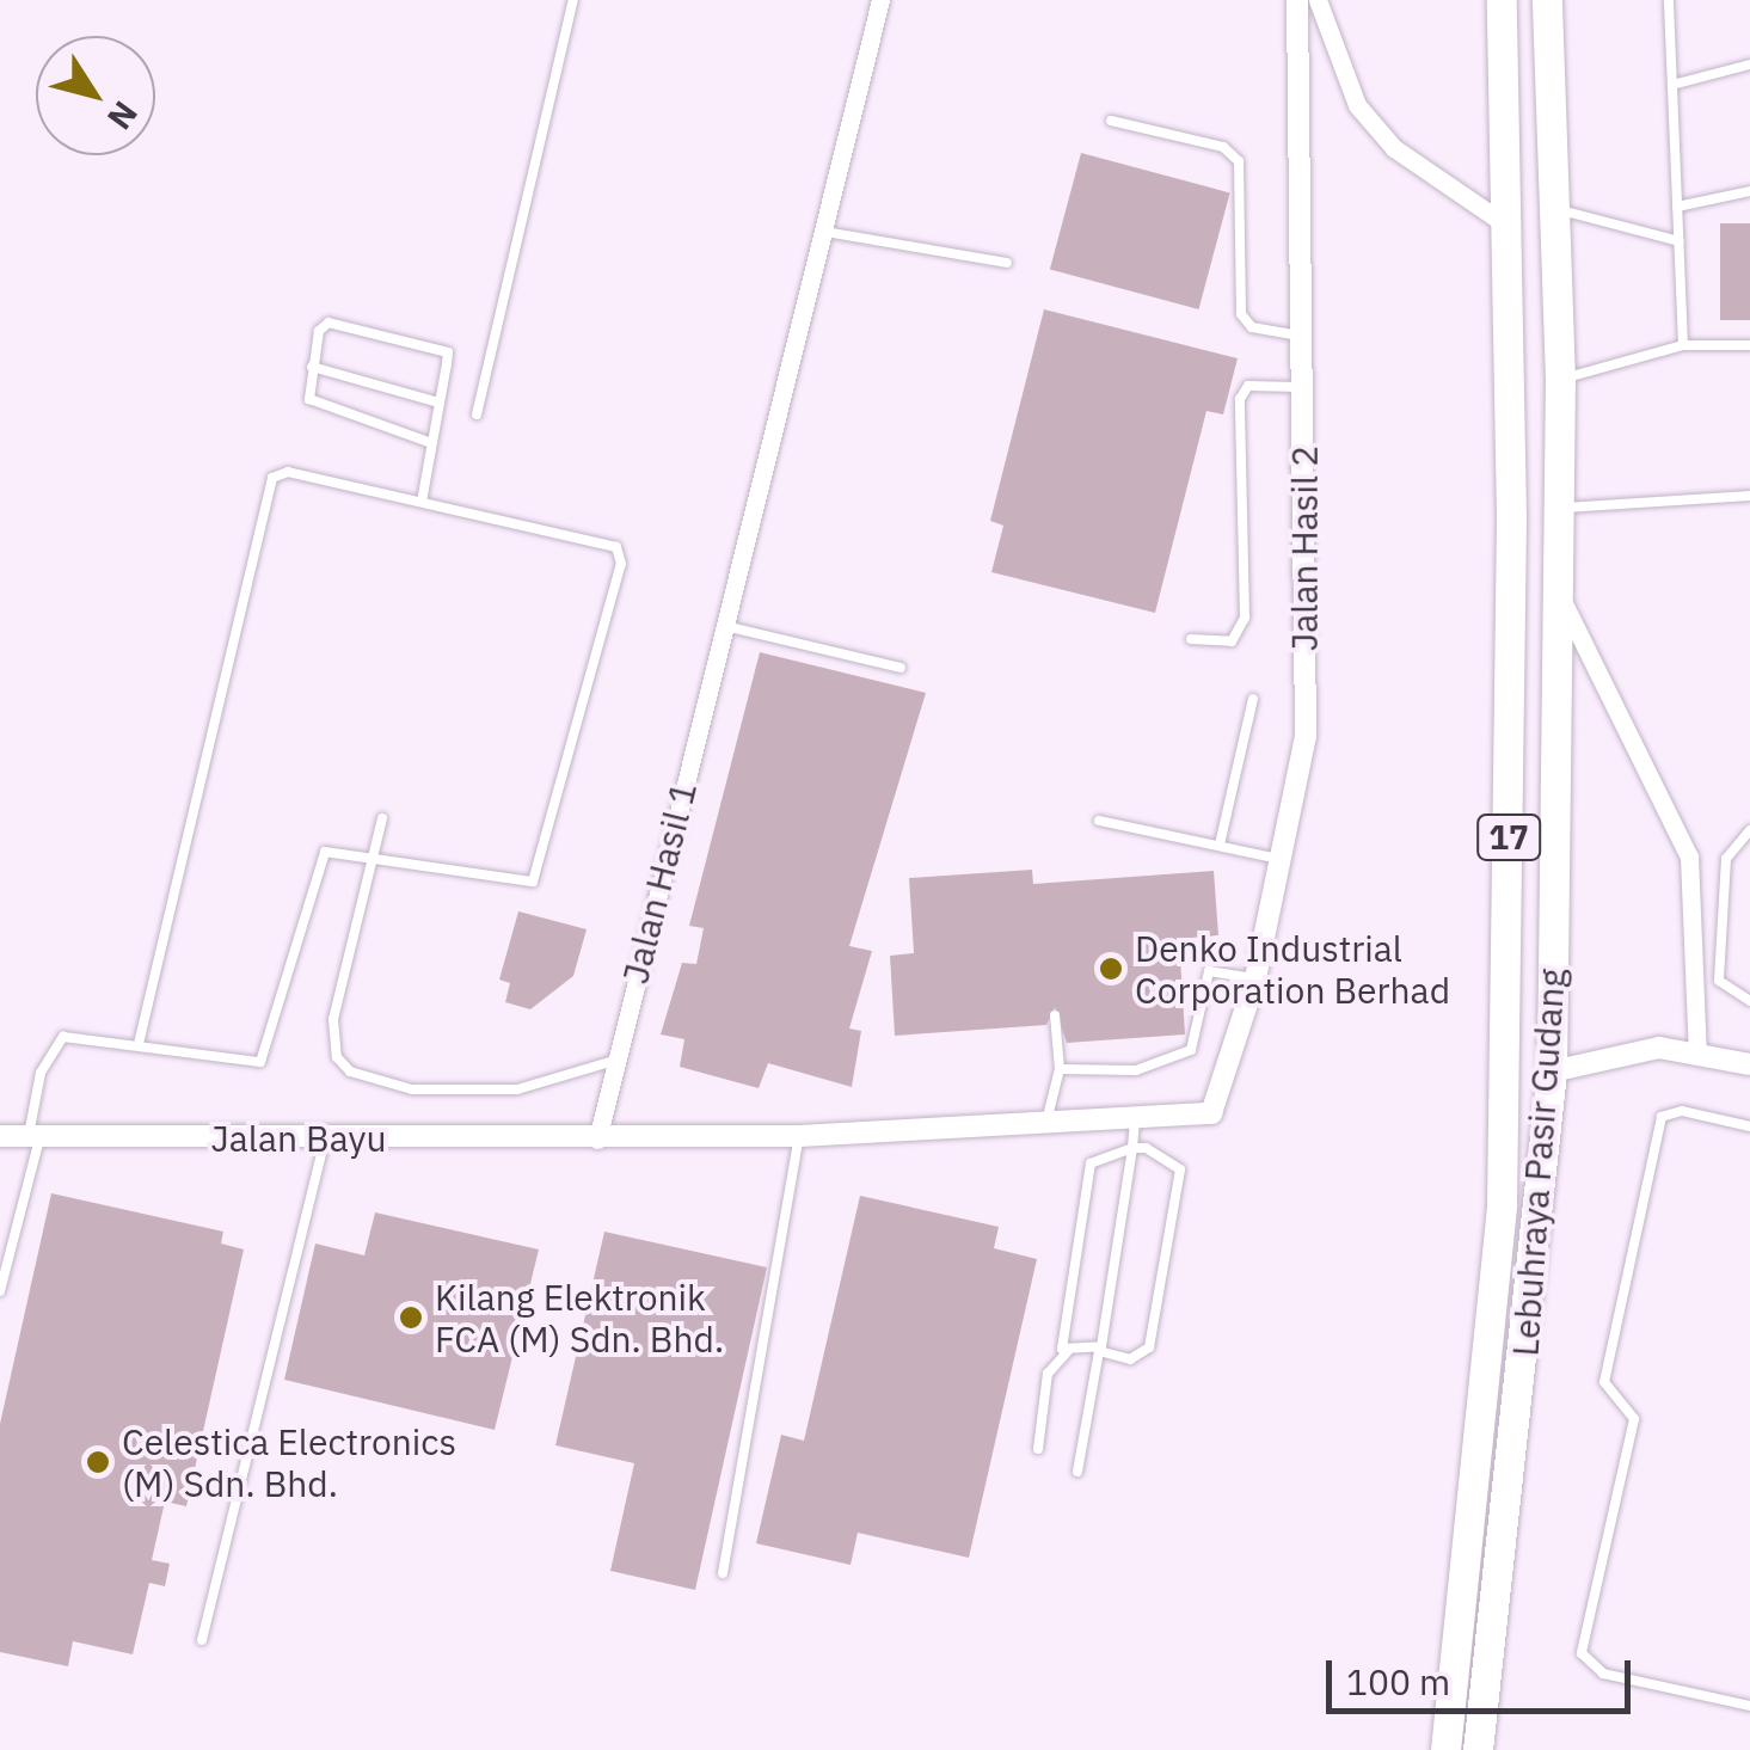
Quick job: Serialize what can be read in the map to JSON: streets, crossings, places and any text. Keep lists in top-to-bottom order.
{
  "streets": {
    "highway": ["17", "Lebuhraya Pasir Gudang"],
    "street": ["Jalan Hasil 2", "Jalan Hasil 1", "Jalan Bayu"]
  },
  "crossings": [
    ["Jalan Hasil 1", "Jalan Bayu"]
  ],
  "places": ["Denko Industrial Corporation Berhad", "Kilang Elektronik FCA (M) Sdn. Bhd.", "Celestica Electronics (M) Sdn. Bhd."],
  "scale_bar": "100 m",
  "north": "bottom right"
}
